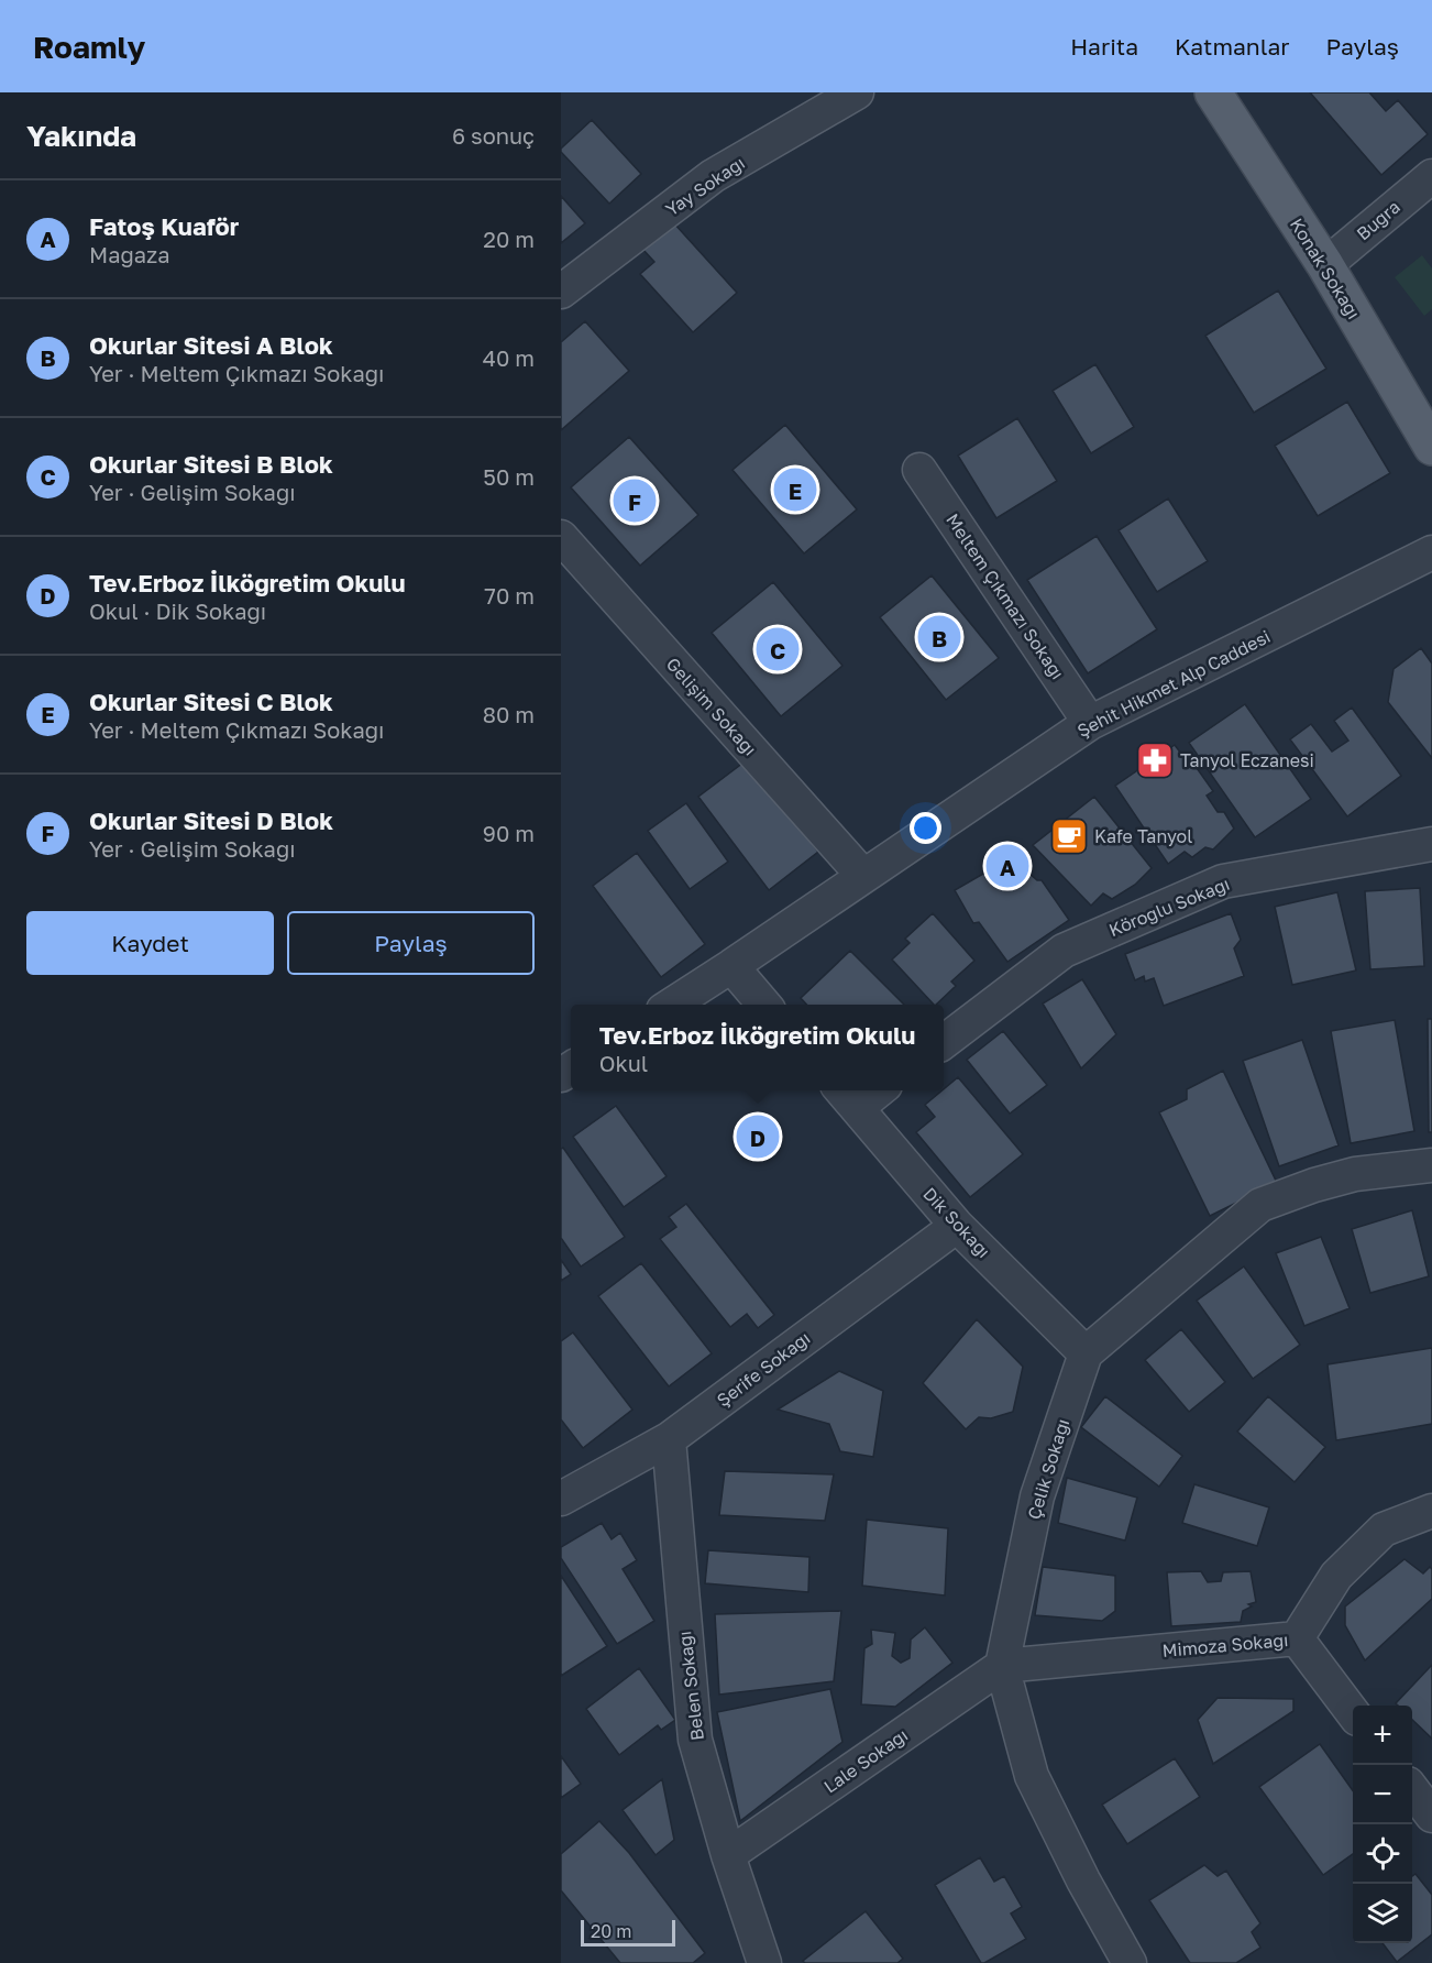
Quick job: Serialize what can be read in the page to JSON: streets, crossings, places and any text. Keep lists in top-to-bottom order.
{
  "streets": {
    "main road": ["Konak Sokağı"],
    "street": [
      "Yay Sokağı",
      "Bugra",
      "Meltem Çıkmazı Sokağı",
      "Şehit Hikmet Alp Caddesi",
      "Gelişim Sokağı",
      "Köroğlu Sokağı",
      "Dik Sokağı",
      "Şerife Sokağı",
      "Çelik Sokağı",
      "Mimoza Sokağı",
      "Belen Sokağı",
      "Lale Sokağı"
    ]
  },
  "crossings": [
    ["Bugra", "Konak Sokağı"],
    ["Meltem Çıkmazı Sokağı", "Şehit Hikmet Alp Caddesi"],
    ["Şehit Hikmet Alp Caddesi", "Gelişim Sokağı"],
    ["Dik Sokağı", "Şerife Sokağı"],
    ["Dik Sokağı", "Çelik Sokağı"],
    ["Şerife Sokağı", "Belen Sokağı"],
    ["Çelik Sokağı", "Mimoza Sokağı"],
    ["Çelik Sokağı", "Lale Sokağı"],
    ["Mimoza Sokağı", "Lale Sokağı"],
    ["Belen Sokağı", "Lale Sokağı"]
  ],
  "places": {
    "pharmacy": ["Tanyol Eczanesi"],
    "cafe": ["Kafe Tanyol"]
  },
  "scale_bar": "20 m",
  "page": {
    "header": "Roamly",
    "nav": ["Harita", "Katmanlar", "Paylaş"],
    "heading": ["Yakında", "6 sonuç"],
    "list": [
      {
        "mark": "A",
        "name": "Fatoş Kuaför",
        "note": "Mağaza",
        "value": "20 m"
      },
      {
        "mark": "B",
        "name": "Okurlar Sitesi A Blok",
        "note": "Yer · Meltem Çıkmazı Sokağı",
        "value": "40 m"
      },
      {
        "mark": "C",
        "name": "Okurlar Sitesi B Blok",
        "note": "Yer · Gelişim Sokağı",
        "value": "50 m"
      },
      {
        "mark": "D",
        "name": "Tev.Erboz İlköğretim Okulu",
        "note": "Okul · Dik Sokağı",
        "value": "70 m"
      },
      {
        "mark": "E",
        "name": "Okurlar Sitesi C Blok",
        "note": "Yer · Meltem Çıkmazı Sokağı",
        "value": "80 m"
      },
      {
        "mark": "F",
        "name": "Okurlar Sitesi D Blok",
        "note": "Yer · Gelişim Sokağı",
        "value": "90 m"
      }
    ],
    "pins": [
      "E",
      "F",
      "B",
      "C",
      "A",
      "D"
    ],
    "buttons": ["Kaydet", "Paylaş"],
    "popup": ["Tev.Erboz İlköğretim Okulu", "Okul"],
    "map_buttons": ["+", "−"],
    "scale": "20 m"
  }
}
